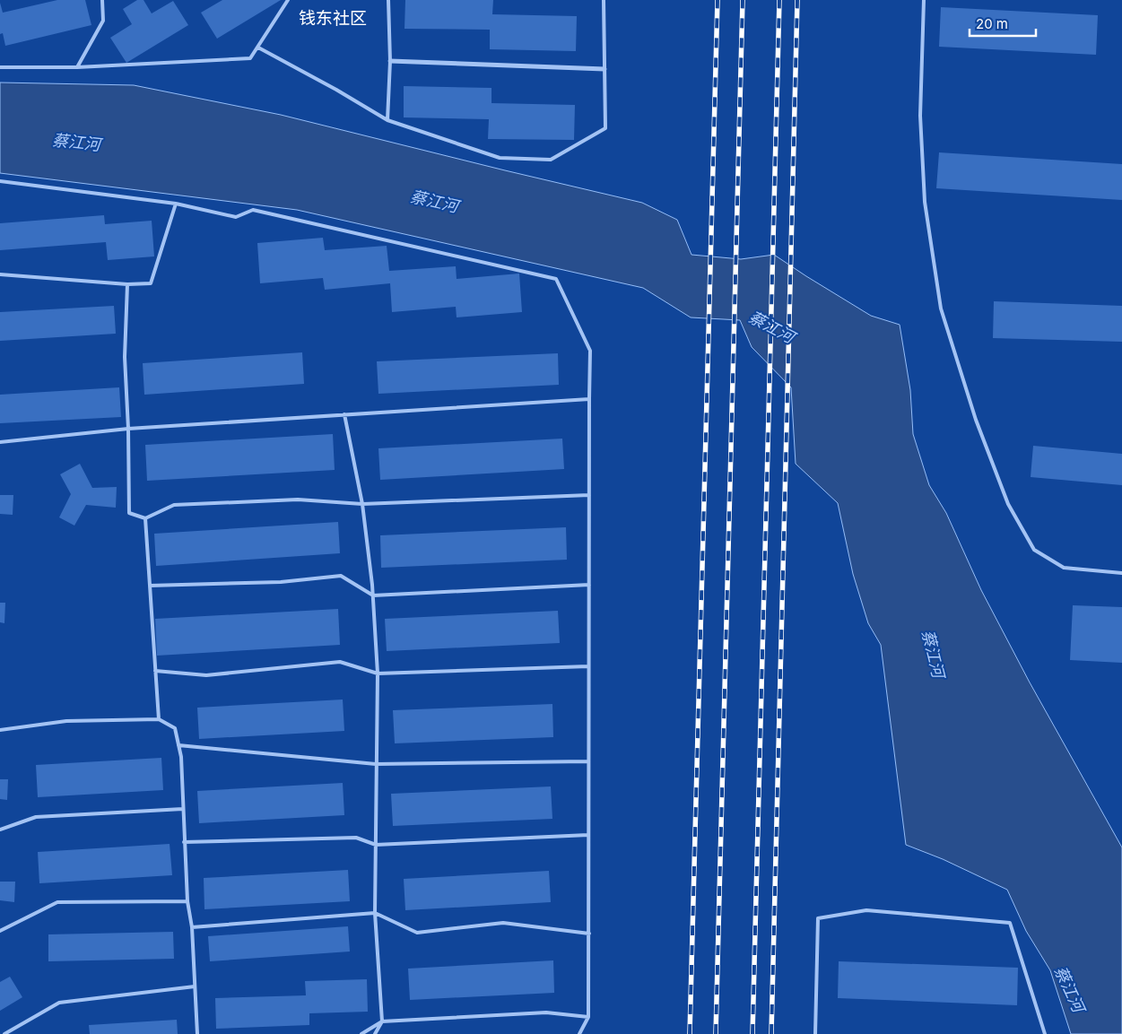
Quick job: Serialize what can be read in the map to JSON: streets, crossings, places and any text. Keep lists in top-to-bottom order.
{
  "districts": ["钱东社区"],
  "water": ["蔡江河"],
  "scale_bar": "20 m"
}
